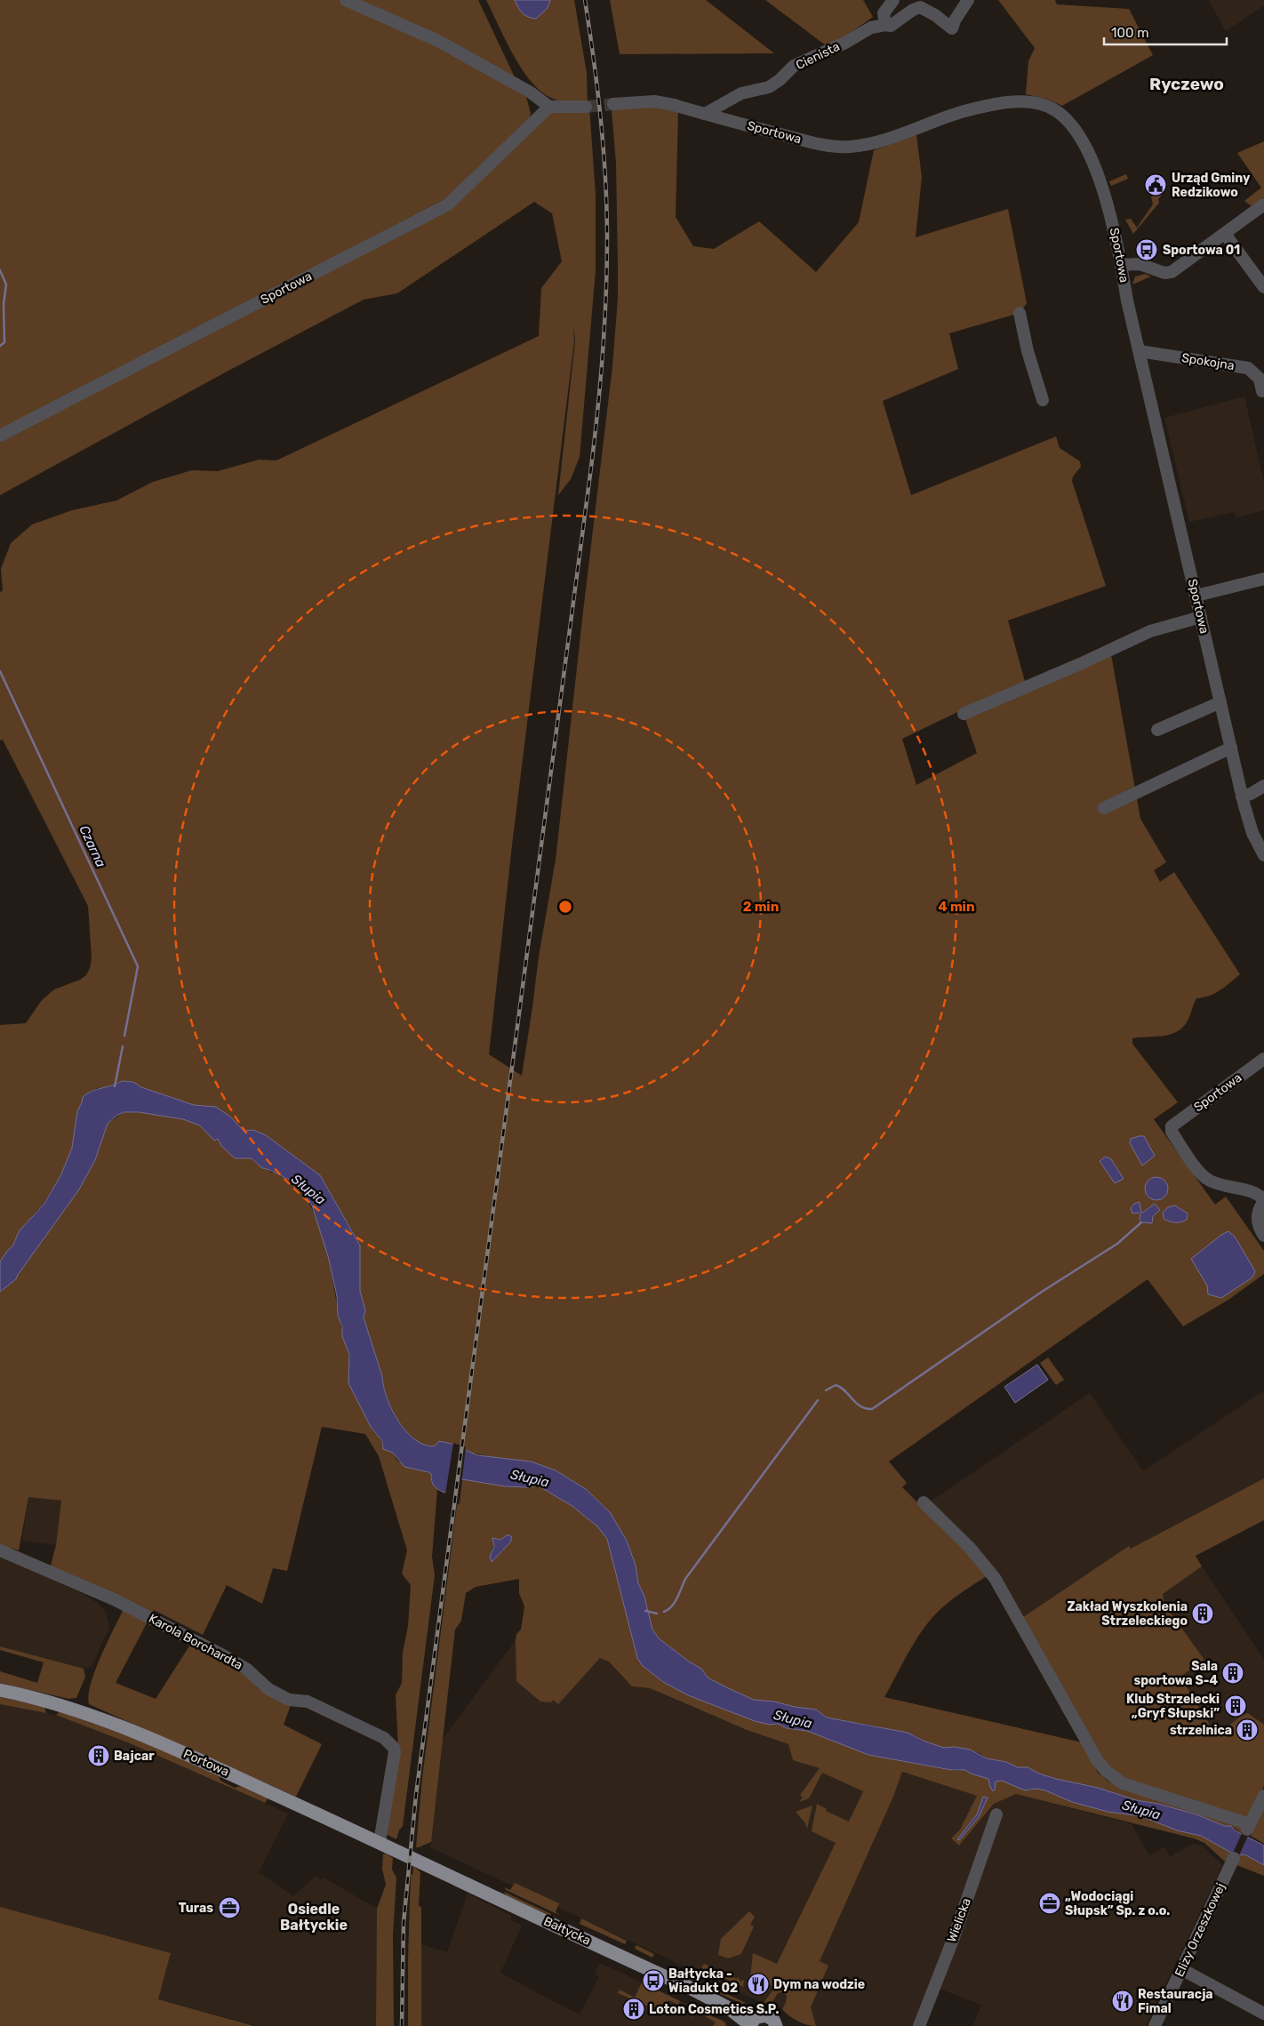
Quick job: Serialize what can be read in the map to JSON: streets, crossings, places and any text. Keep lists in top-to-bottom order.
{
  "streets": {
    "main road": ["Portowa", "Bałtycka"],
    "street": [
      "Cienista",
      "Sportowa",
      "Spokojna",
      "Karola Borchardta",
      "Wielicka",
      "Elizy Orzeszkowej"
    ]
  },
  "crossings": [
    ["Cienista", "Sportowa"],
    ["Sportowa", "Spokojna"],
    ["Karola Borchardta", "Portowa"],
    ["Portowa", "Bałtycka"]
  ],
  "districts": ["Ryczewo", "Osiedle Bałtyckie"],
  "water": ["Czarna", "Słupia"],
  "places": {
    "public building": ["Urząd Gminy Redzikowo"],
    "bus stop": ["Sportowa 01", "Bałtycka - Wiadukt 02"],
    "building": [
      "Zakład Wyszkolenia Strzeleckiego",
      "Sala sportowa S-4",
      "Klub Strzelecki „Gryf Słupski”",
      "strzelnica",
      "Bajcar",
      "Loton Cosmetics S.P."
    ],
    "office": ["„Wodociągi Słupsk” Sp. z o.o.", "Turas"],
    "restaurant": ["Dym na wodzie", "Restauracja Fimal"]
  },
  "scale_bar": "100 m",
  "rings": ["2 min", "4 min"]
}
